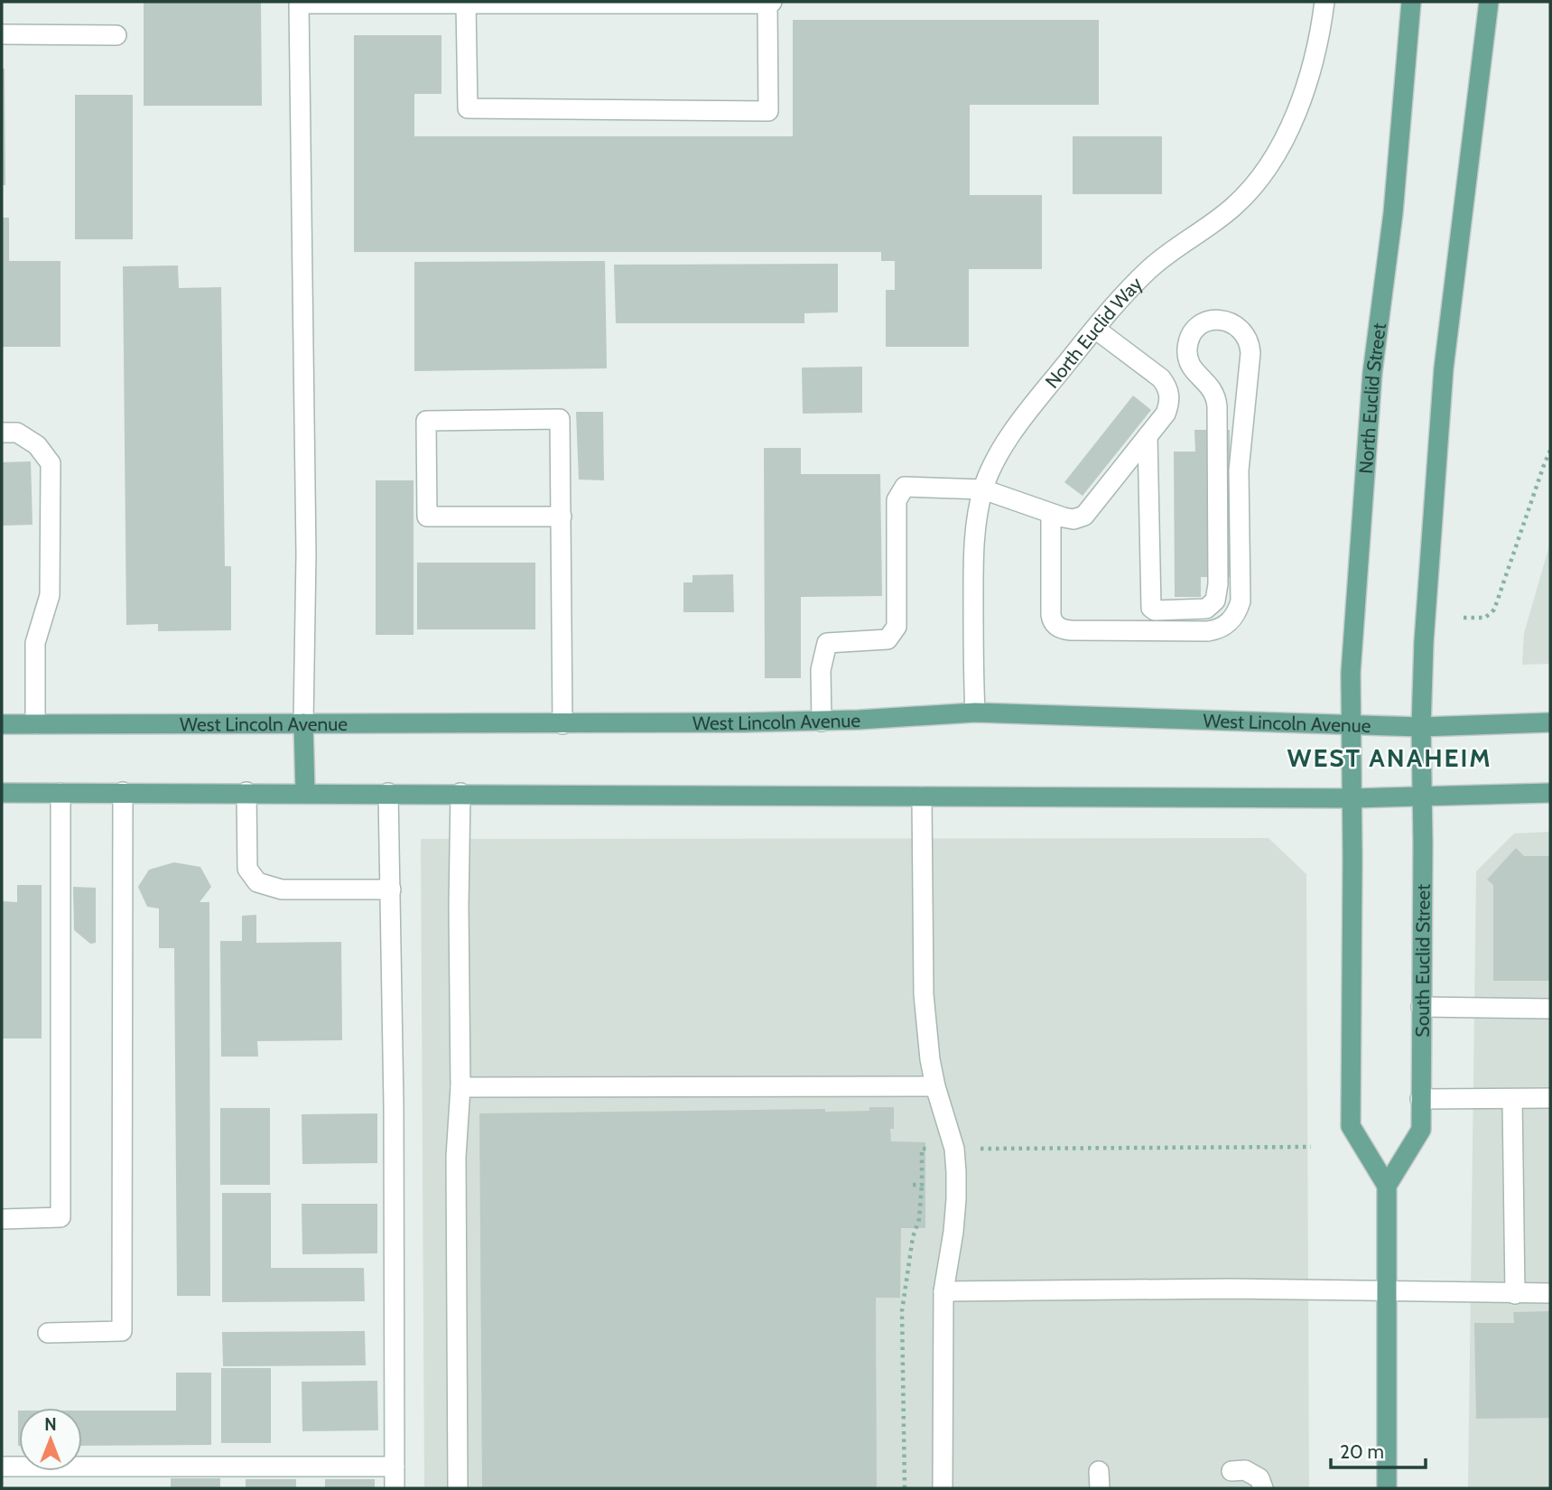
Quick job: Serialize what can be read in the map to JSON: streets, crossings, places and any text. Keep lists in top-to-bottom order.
{
  "streets": {
    "main road": ["North Euclid Street", "West Lincoln Avenue", "South Euclid Street"],
    "street": ["North Euclid Way"]
  },
  "crossings": [
    ["North Euclid Way", "West Lincoln Avenue"],
    ["North Euclid Street", "West Lincoln Avenue"],
    ["West Lincoln Avenue", "South Euclid Street"]
  ],
  "districts": ["WEST ANAHEIM"],
  "scale_bar": "20 m",
  "north": "top"
}
